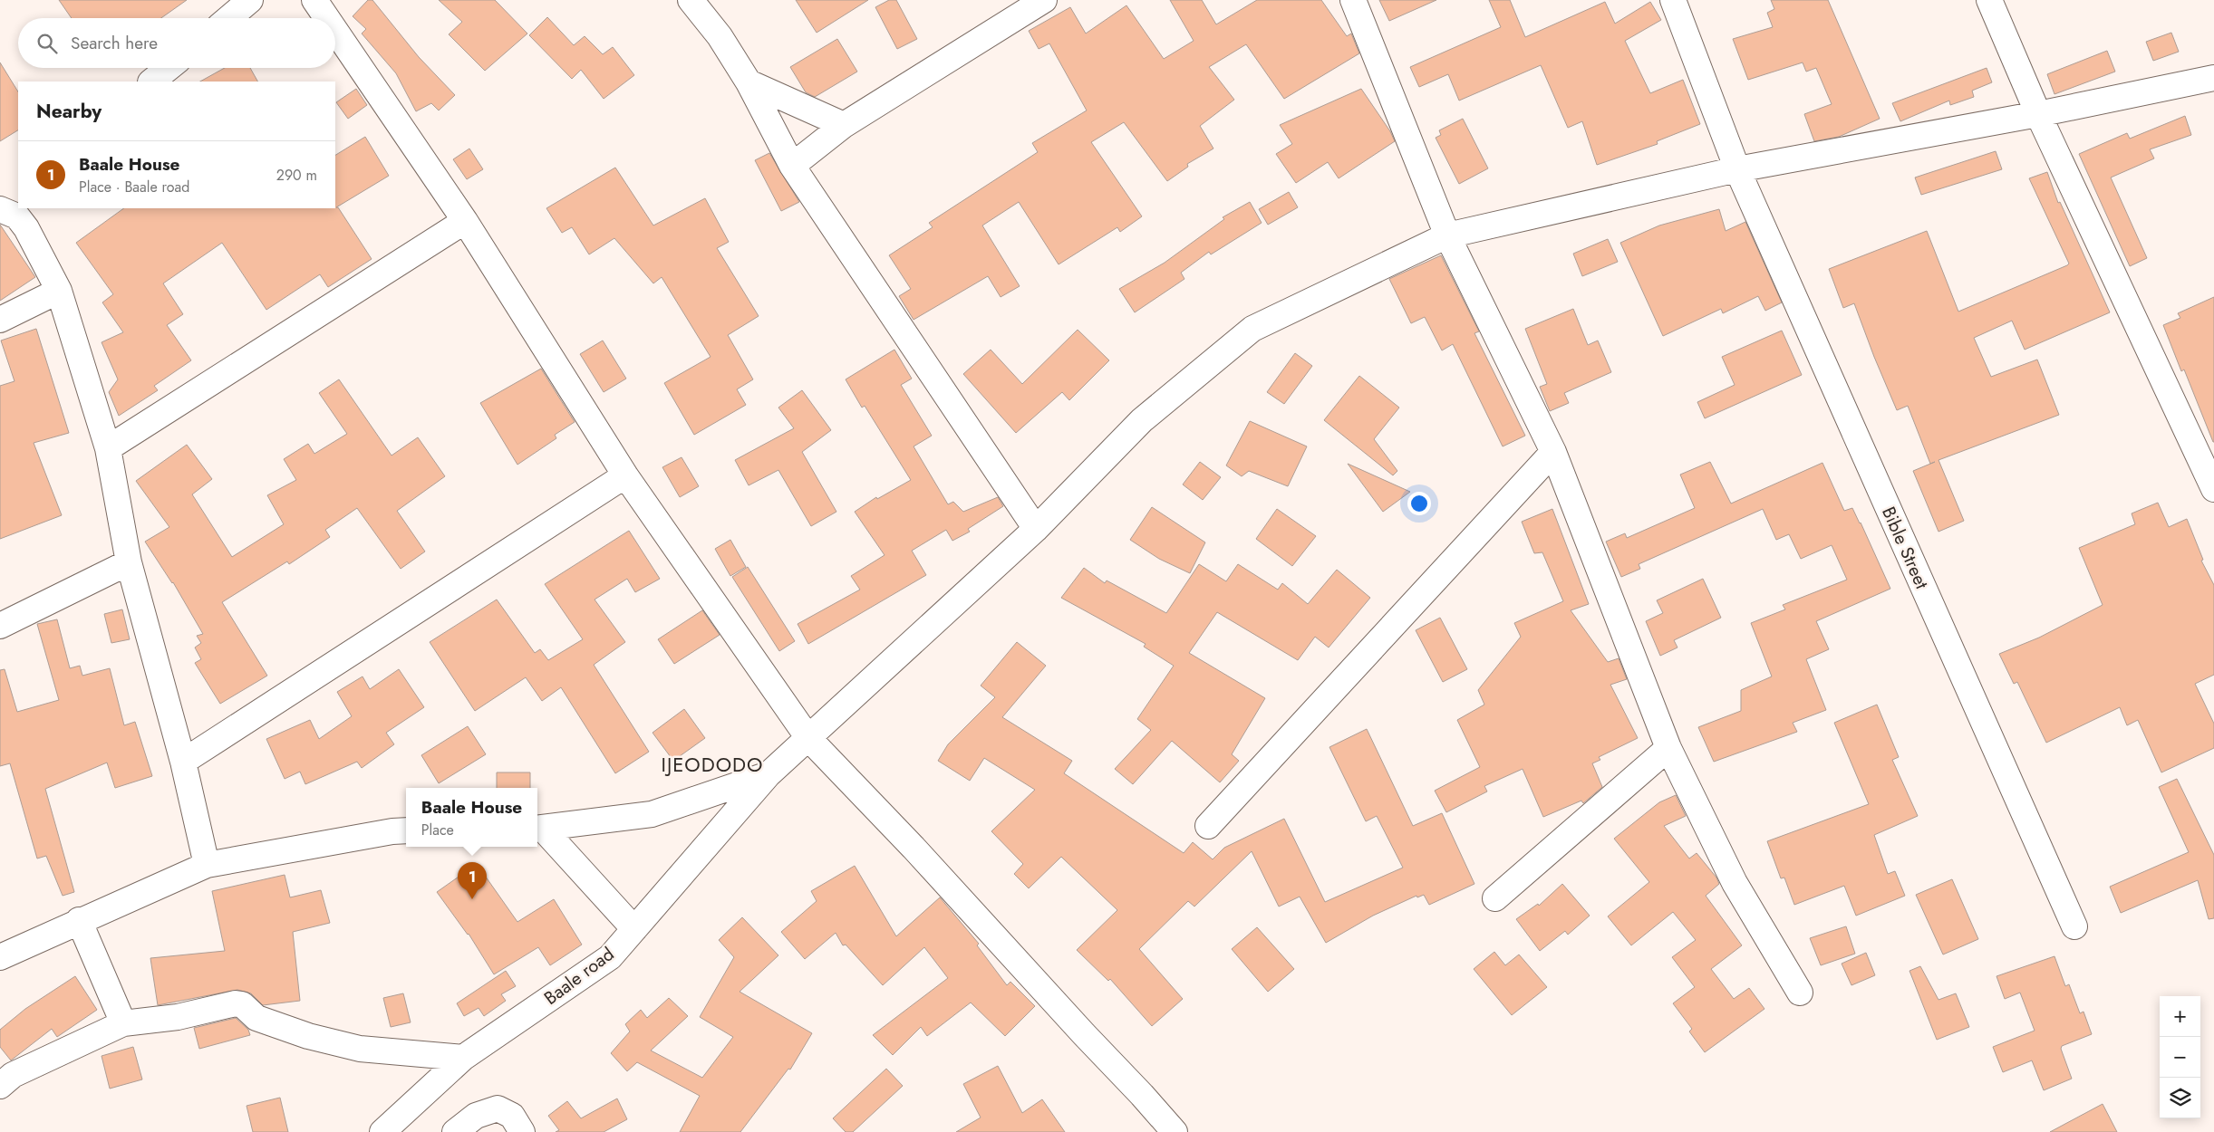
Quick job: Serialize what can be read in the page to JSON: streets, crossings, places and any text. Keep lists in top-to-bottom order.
{
  "streets": {
    "street": ["Bible Street", "Baale road"]
  },
  "crossings": [
    ["Bible Street", "Baale road"]
  ],
  "districts": ["IJEODODO"],
  "page": {
    "search": "Search here",
    "heading": "Nearby",
    "list": [
      {
        "mark": "1",
        "name": "Baale House",
        "note": "Place · Baale road",
        "value": "290 m"
      }
    ],
    "popup": ["Baale House", "Place"],
    "pins": "1",
    "map_buttons": ["+", "−"]
  }
}
